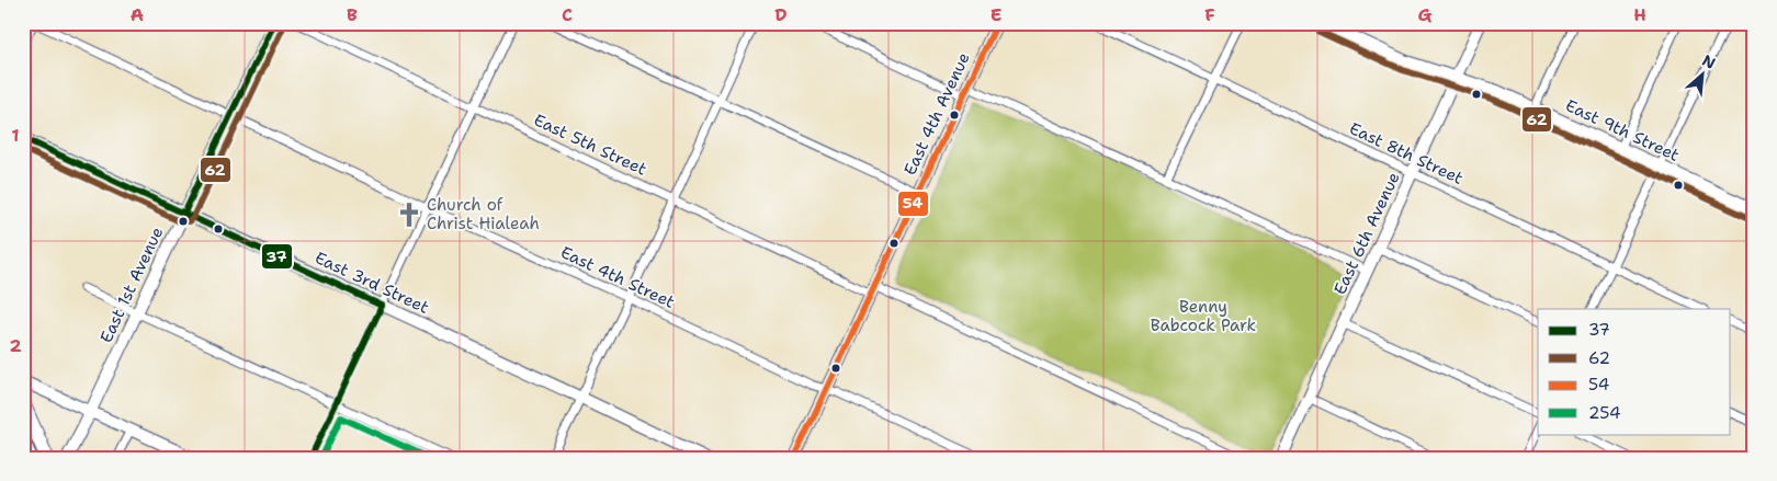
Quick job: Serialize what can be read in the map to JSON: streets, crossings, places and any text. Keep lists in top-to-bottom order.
{
  "streets": {
    "street": [
      "East 4th Avenue",
      "East 9th Street",
      "East 5th Street",
      "East 8th Street",
      "East 6th Avenue",
      "East 4th Street",
      "East 3rd Street",
      "East 1st Avenue"
    ]
  },
  "crossings": [
    ["East 4th Avenue", "East 5th Street"],
    ["East 4th Avenue", "East 4th Street"],
    ["East 9th Street", "East 6th Avenue"],
    ["East 8th Street", "East 6th Avenue"],
    ["East 4th Street", "East 1st Avenue"],
    ["East 3rd Street", "East 1st Avenue"]
  ],
  "parks": ["Benny Babcock Park"],
  "places": {
    "church": ["Church of Christ Hialeah"]
  },
  "lines": [
    "transit line 37",
    "transit line 54",
    "transit line 62",
    "transit line 254"
  ],
  "legend": [
    "37",
    "62",
    "54",
    "254"
  ],
  "north": "top right",
  "grid": {
    "columns": [
      "A",
      "B",
      "C",
      "D",
      "E",
      "F",
      "G",
      "H"
    ],
    "rows": ["1", "2"]
  }
}
